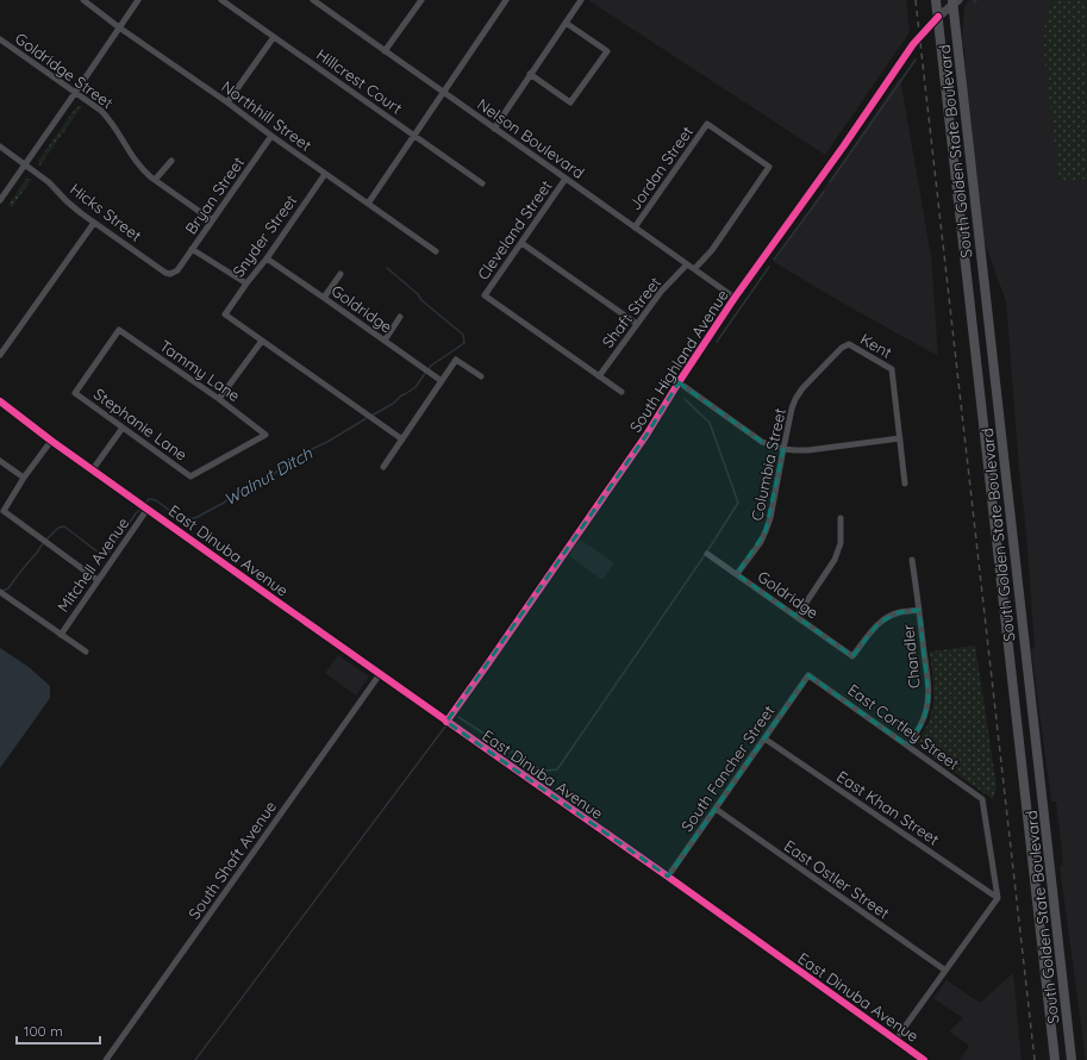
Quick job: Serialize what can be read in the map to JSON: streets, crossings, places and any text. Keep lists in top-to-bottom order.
{
  "streets": {
    "main road": ["South Golden State Boulevard"],
    "street": [
      "Goldridge Street",
      "Hillcrest Court",
      "Northhill Street",
      "Nelson Boulevard",
      "Jordan Street",
      "Bryan Street",
      "Hicks Street",
      "Cleveland Street",
      "Snyder Street",
      "Goldridge",
      "Shaft Street",
      "Kent",
      "South Highland Avenue",
      "Tammy Lane",
      "Stephanie Lane",
      "Columbia Street",
      "East Dinuba Avenue",
      "Mitchell Avenue",
      "Chandler",
      "East Cortley Street",
      "South Fancher Street",
      "East Khan Street",
      "South Shaft Avenue",
      "East Ostler Street"
    ]
  },
  "crossings": [
    ["Goldridge Street", "Bryan Street"],
    ["Northhill Street", "Bryan Street"],
    ["Northhill Street", "Snyder Street"],
    ["Nelson Boulevard", "Jordan Street"],
    ["Nelson Boulevard", "Cleveland Street"],
    ["Nelson Boulevard", "Shaft Street"],
    ["Nelson Boulevard", "South Highland Avenue"],
    ["South Golden State Boulevard", "South Highland Avenue"],
    ["Bryan Street", "Hicks Street"],
    ["Cleveland Street", "Shaft Street"],
    ["Snyder Street", "Goldridge"],
    ["Goldridge", "Columbia Street"],
    ["Goldridge", "Chandler"],
    ["Kent", "Columbia Street"],
    ["South Highland Avenue", "East Dinuba Avenue"],
    ["Tammy Lane", "Stephanie Lane"],
    ["East Dinuba Avenue", "Mitchell Avenue"],
    ["East Dinuba Avenue", "South Fancher Street"],
    ["East Dinuba Avenue", "South Shaft Avenue"],
    ["Chandler", "East Cortley Street"],
    ["East Cortley Street", "South Fancher Street"],
    ["East Cortley Street", "East Khan Street"],
    ["South Fancher Street", "East Khan Street"],
    ["South Fancher Street", "East Ostler Street"]
  ],
  "water": ["Walnut Ditch"],
  "scale_bar": "100 m"
}
